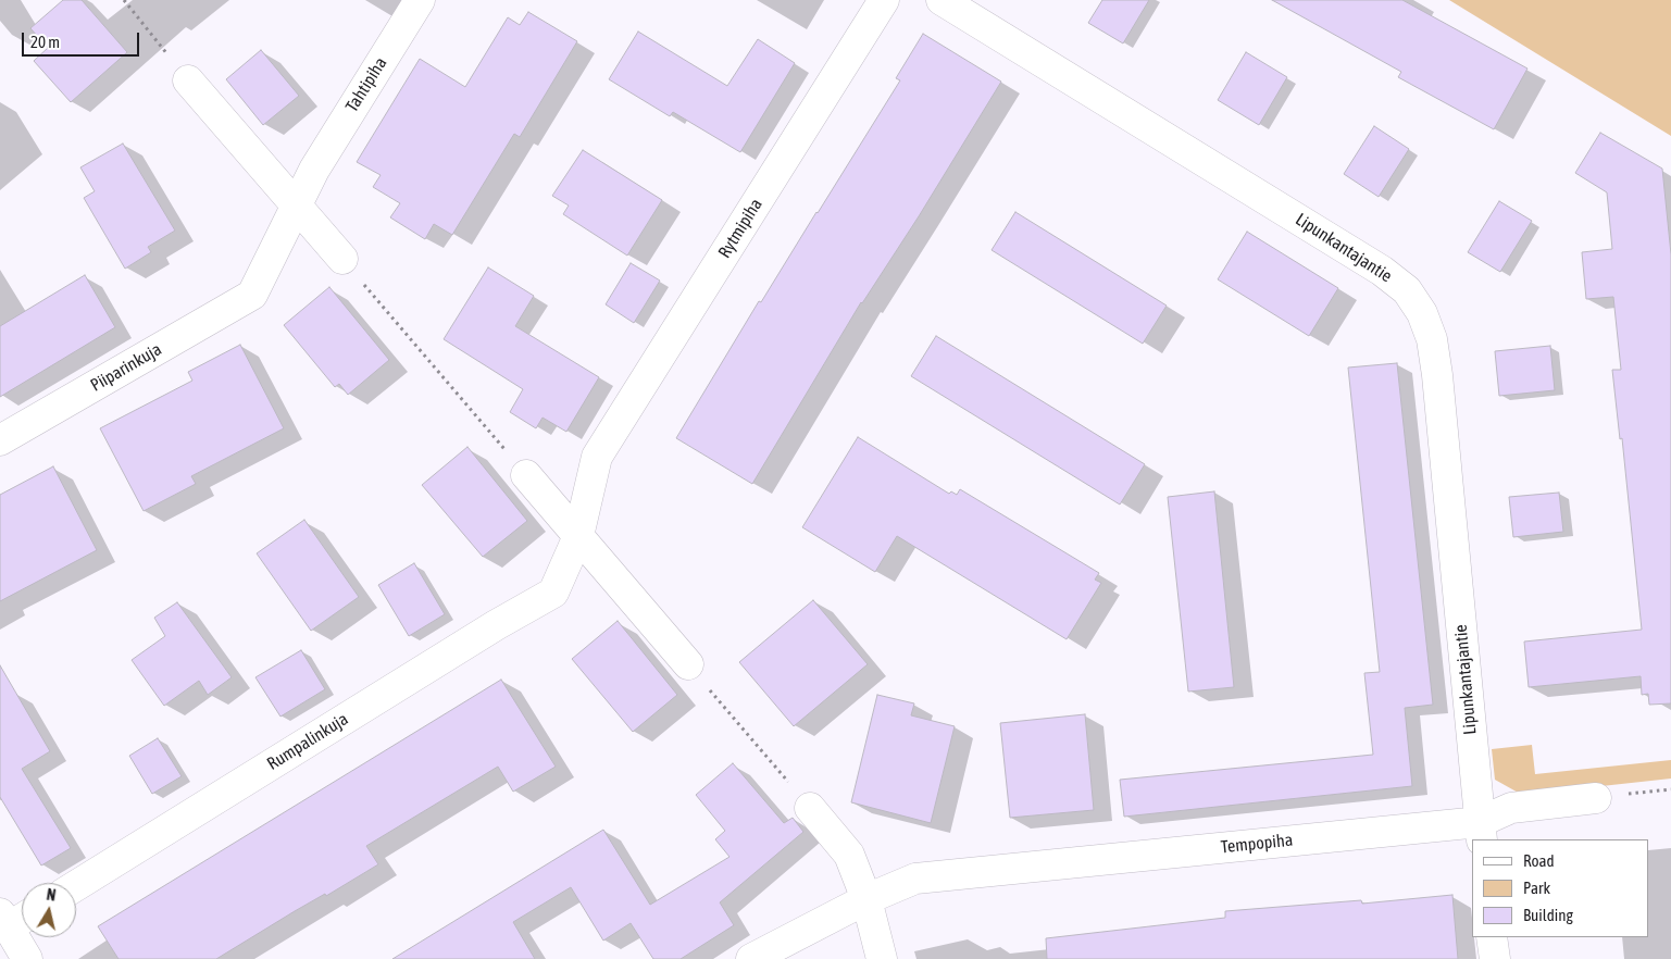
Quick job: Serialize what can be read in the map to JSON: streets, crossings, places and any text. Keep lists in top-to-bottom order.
{
  "streets": {
    "street": [
      "Tahtipiha",
      "Rytmipiha",
      "Lipunkantajantie",
      "Piiparinkuja",
      "Rumpalinkuja",
      "Tempopiha"
    ]
  },
  "crossings": [
    ["Tahtipiha", "Piiparinkuja"],
    ["Rytmipiha", "Rumpalinkuja"],
    ["Lipunkantajantie", "Tempopiha"]
  ],
  "legend": ["Road", "Park", "Building"],
  "scale_bar": "20 m",
  "north": "top"
}
